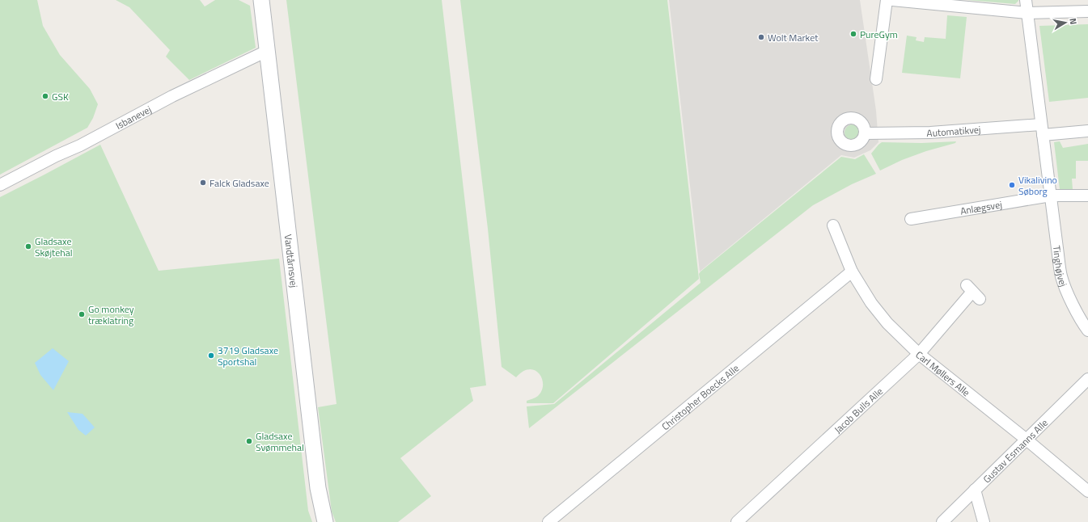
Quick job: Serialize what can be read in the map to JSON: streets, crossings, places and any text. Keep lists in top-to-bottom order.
{
  "streets": {
    "street": [
      "Isbanevej",
      "Automatikvej",
      "Anlægsvej",
      "Vandtårnsvej",
      "Tinghøjvej",
      "Carl Møllers Alle",
      "Christopher Boecks Alle",
      "Jacob Bulls Alle",
      "Gustav Esmanns Alle"
    ]
  },
  "crossings": [
    ["Isbanevej", "Vandtårnsvej"],
    ["Automatikvej", "Tinghøjvej"],
    ["Anlægsvej", "Tinghøjvej"],
    ["Carl Møllers Alle", "Christopher Boecks Alle"],
    ["Carl Møllers Alle", "Jacob Bulls Alle"],
    ["Carl Møllers Alle", "Gustav Esmanns Alle"]
  ],
  "places": [
    "PureGym",
    "Wolt Market",
    "GSK",
    "Falck Gladsaxe",
    "Vikalivino Søborg",
    "Gladsaxe Skøjtehal",
    "Go monkey træklatring",
    "3719 Gladsaxe Sportshal",
    "Gladsaxe Svømmehal"
  ],
  "north": "right"
}
